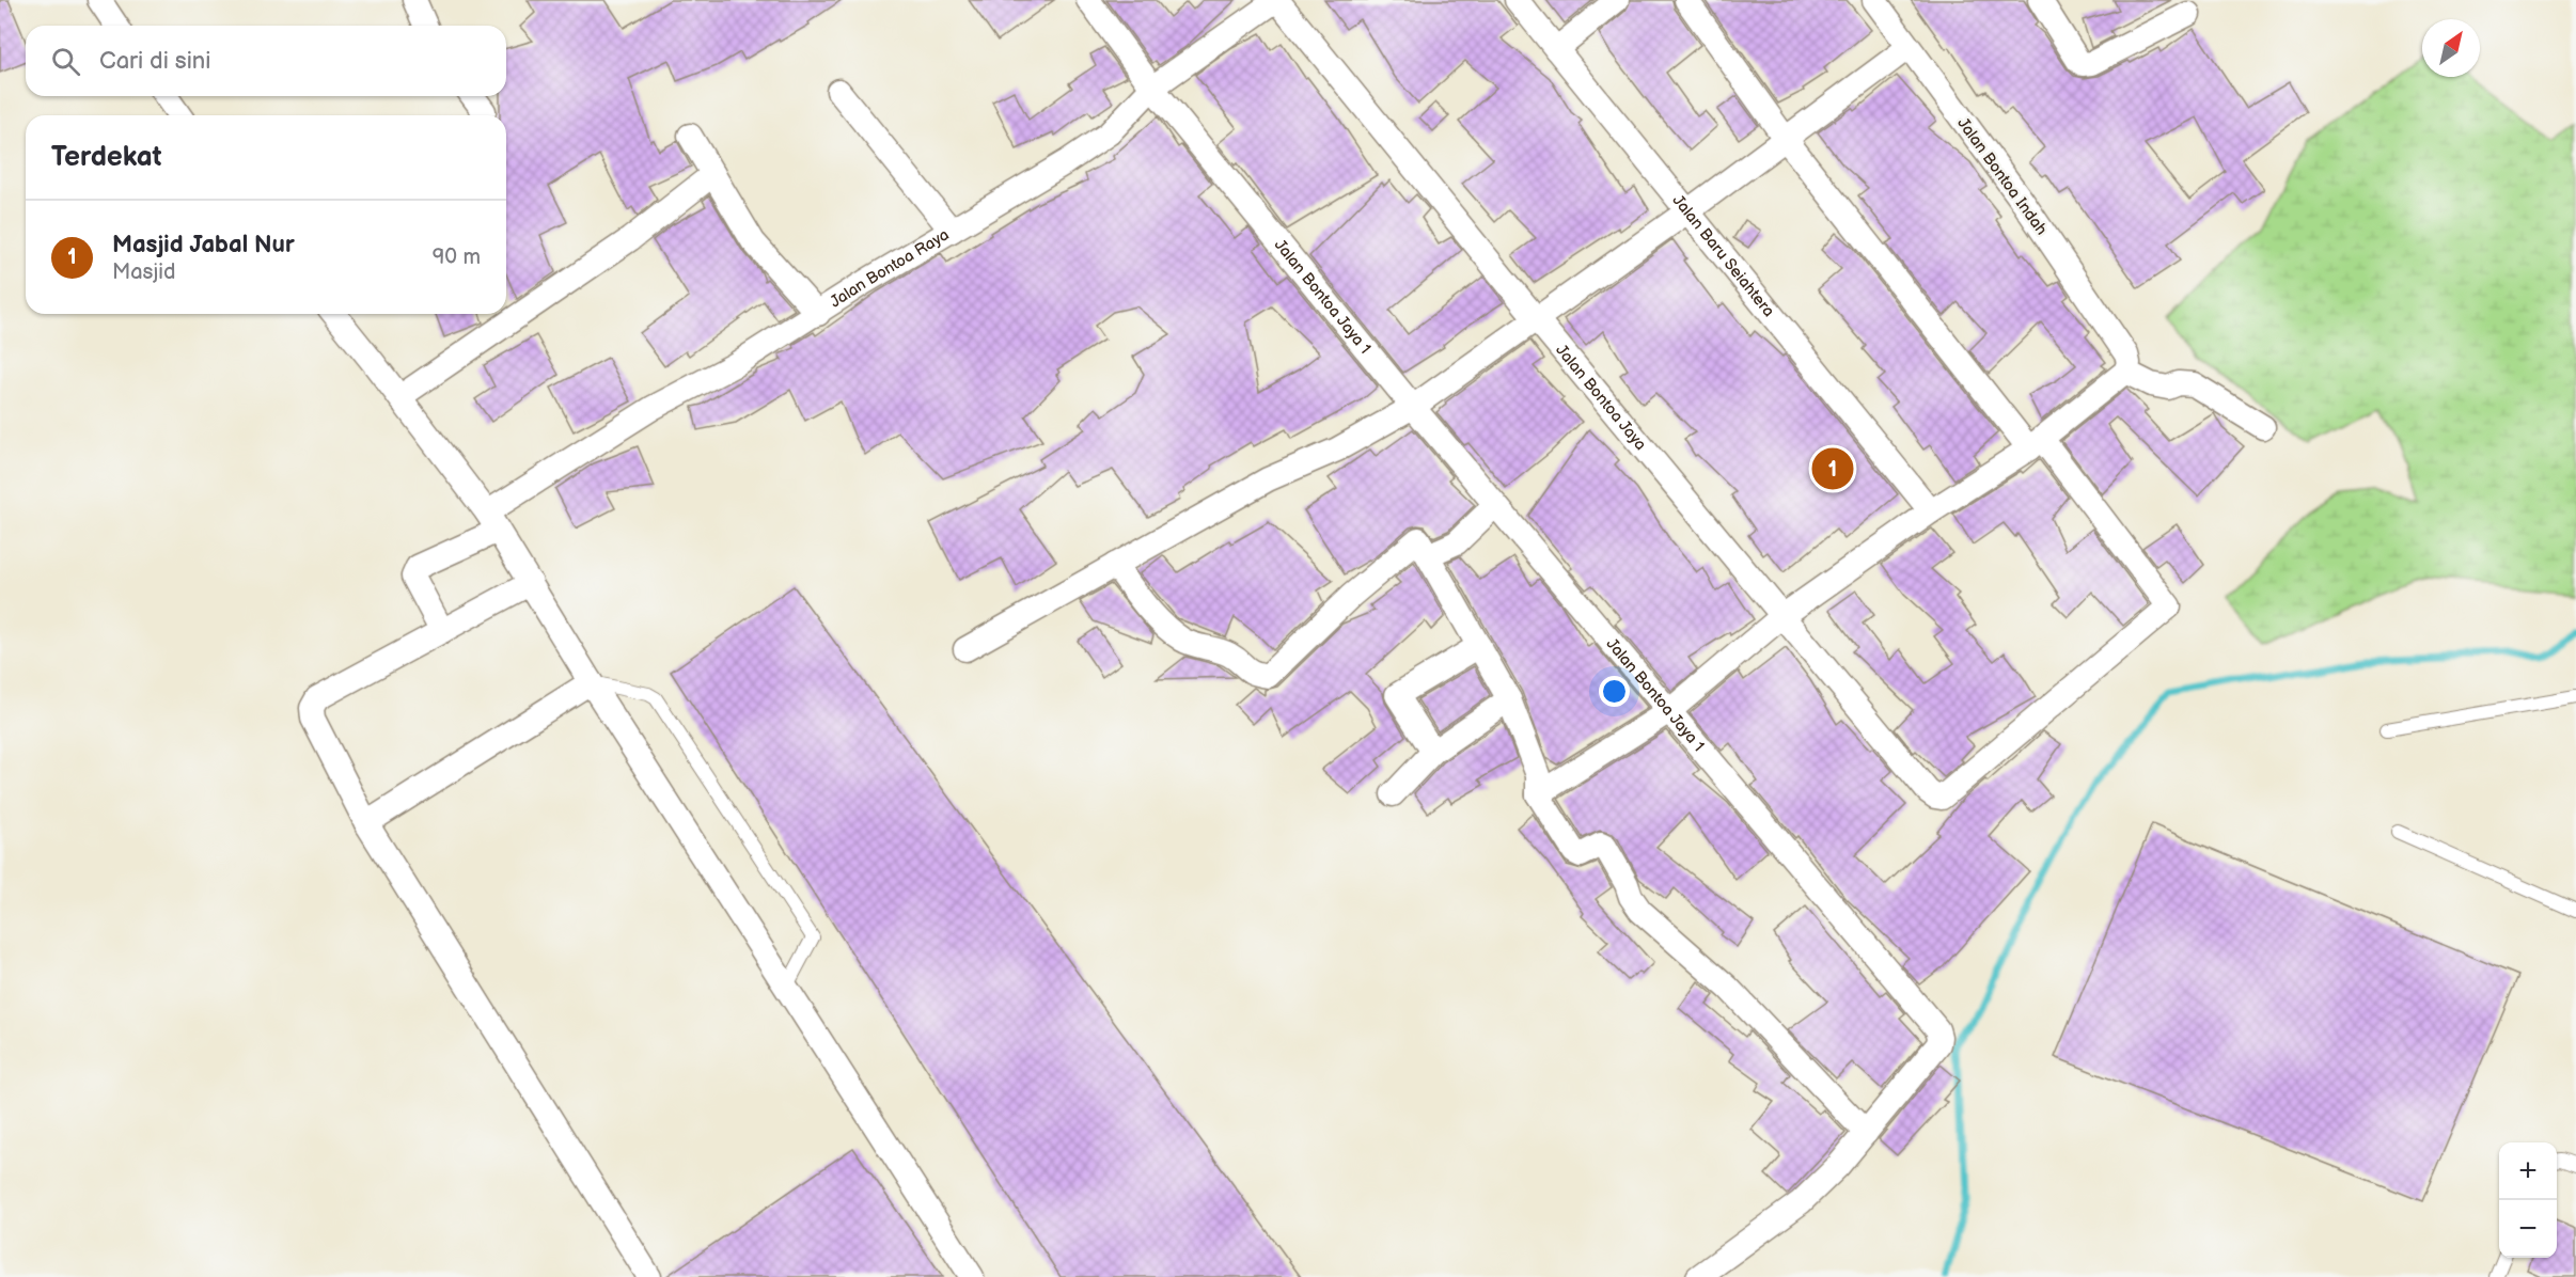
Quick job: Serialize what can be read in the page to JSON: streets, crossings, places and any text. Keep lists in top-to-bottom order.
{
  "streets": {
    "street": [
      "Jalan Bontoa Indah",
      "Jalan Baru Seiahtera",
      "Jalan Bontoa Raya",
      "Jalan Bontoa Jaya 1",
      "Jalan Bontoa Jaya"
    ]
  },
  "crossings": [
    ["Jalan Bontoa Raya", "Jalan Bontoa Jaya 1"],
    ["Jalan Bontoa Raya", "Jalan Bontoa Jaya"]
  ],
  "north": "top right",
  "page": {
    "search": "Cari di sini",
    "heading": "Terdekat",
    "list": [
      {
        "mark": "1",
        "name": "Masjid Jabal Nur",
        "note": "Masjid",
        "value": "90 m"
      }
    ],
    "pins": "1",
    "map_buttons": ["+", "−"]
  }
}
